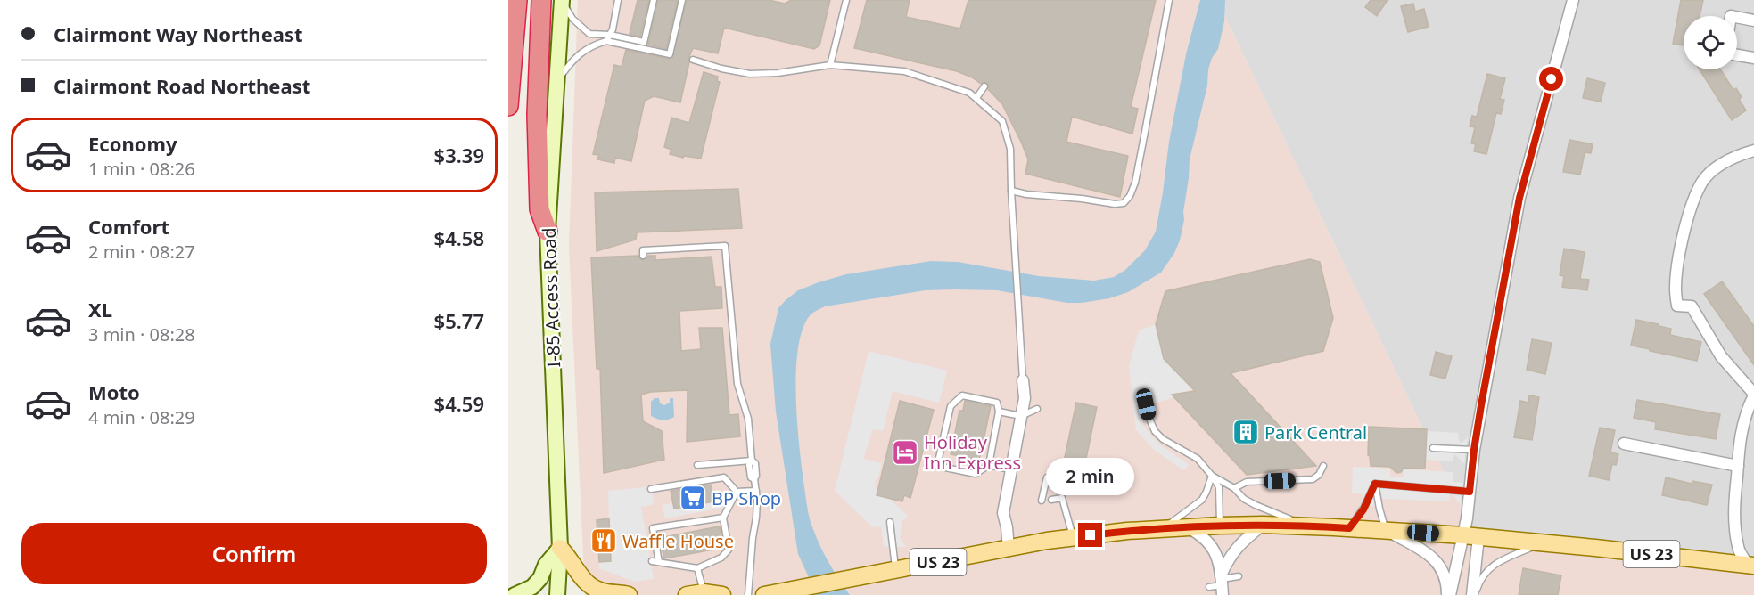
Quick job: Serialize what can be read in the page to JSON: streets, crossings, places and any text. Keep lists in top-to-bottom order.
{
  "streets": {
    "main road": ["I-85 Access Road", "US 23"]
  },
  "places": {
    "building": ["Park Central"],
    "hotel": ["Holiday Inn Express"],
    "supermarket": ["BP Shop"],
    "restaurant": ["Waffle House"]
  },
  "page": {
    "banner": ["Clairmont Way Northeast", "Clairmont Road Northeast"],
    "list": [
      {
        "name": "Economy",
        "note": "1 min · 08:26",
        "value": "$3.39"
      },
      {
        "name": "Comfort",
        "note": "2 min · 08:27",
        "value": "$4.58"
      },
      {
        "name": "XL",
        "note": "3 min · 08:28",
        "value": "$5.77"
      },
      {
        "name": "Moto",
        "note": "4 min · 08:29",
        "value": "$4.59"
      }
    ],
    "bubble": "2 min",
    "buttons": "Confirm"
  }
}
